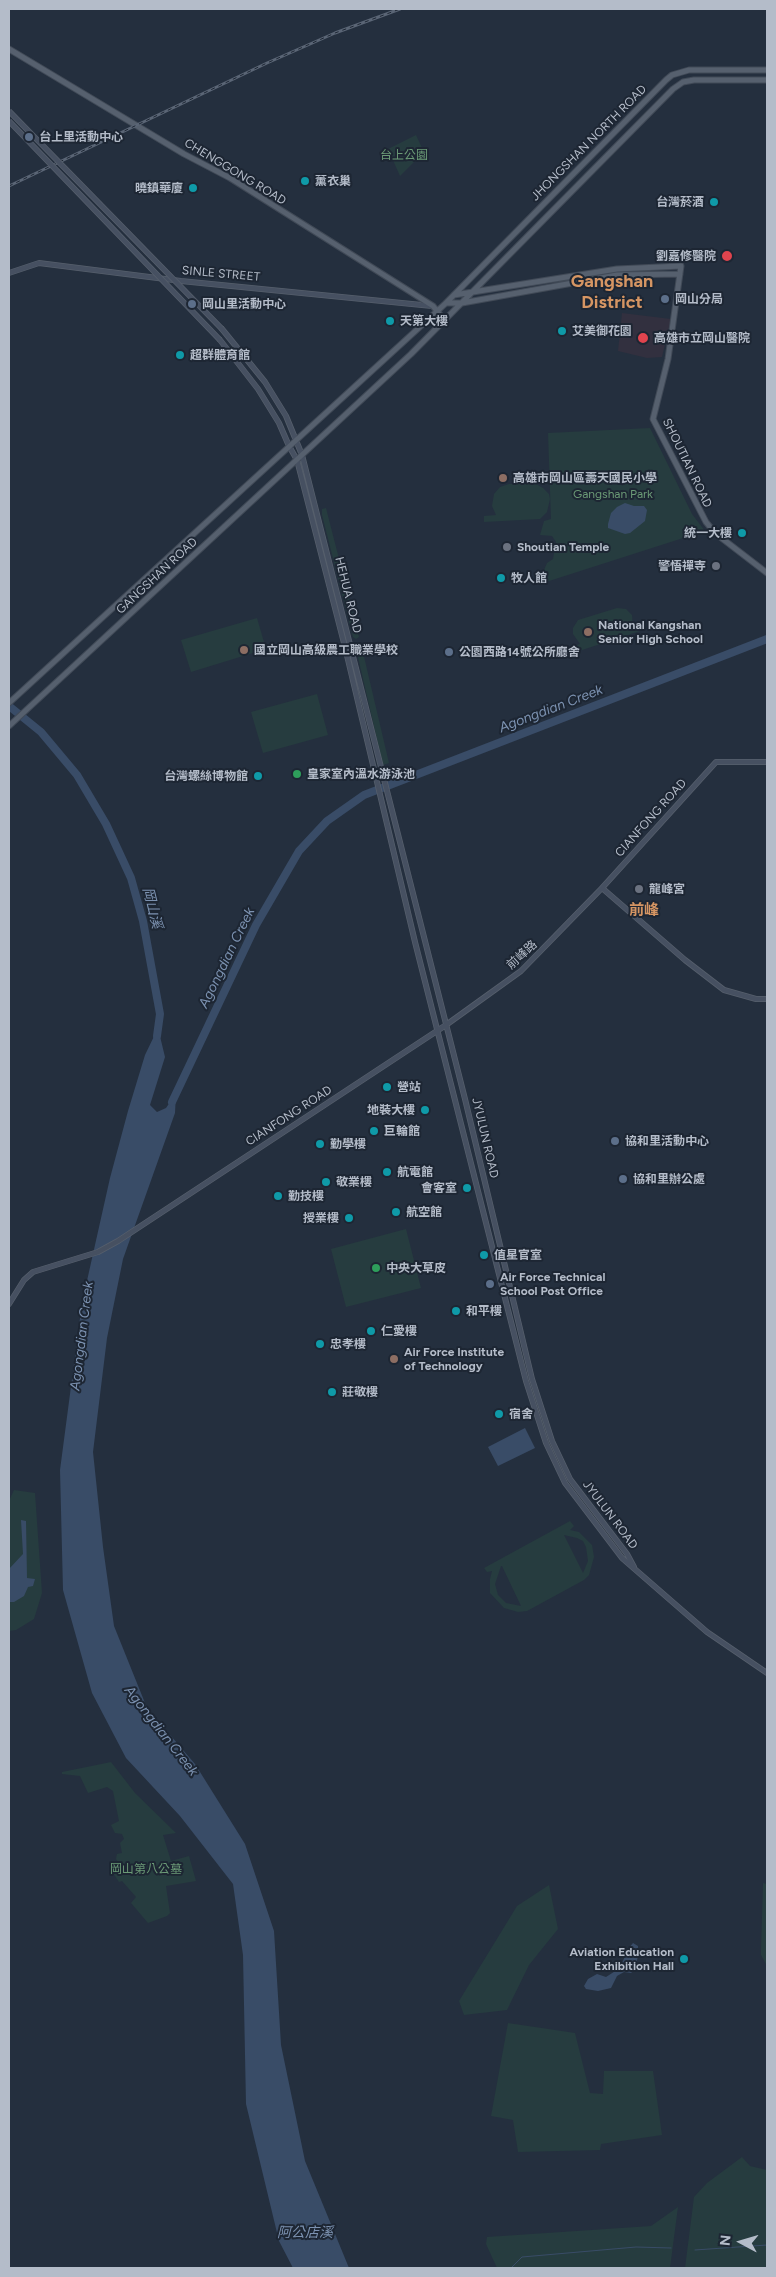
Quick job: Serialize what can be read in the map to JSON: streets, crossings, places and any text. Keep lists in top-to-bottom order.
{
  "streets": {
    "main road": [
      "JHONGSHAN NORTH ROAD",
      "CHENGGONG ROAD",
      "SHOUTIAN ROAD",
      "GANGSHAN ROAD"
    ],
    "street": [
      "SINLE STREET",
      "HEHUA ROAD",
      "CIANFONG ROAD",
      "前峰路",
      "JYULUN ROAD"
    ]
  },
  "crossings": [
    ["JHONGSHAN NORTH ROAD", "SHOUTIAN ROAD"],
    ["CHENGGONG ROAD", "SINLE STREET"],
    ["GANGSHAN ROAD", "HEHUA ROAD"],
    ["HEHUA ROAD", "CIANFONG ROAD"],
    ["HEHUA ROAD", "前峰路"],
    ["HEHUA ROAD", "JYULUN ROAD"],
    ["CIANFONG ROAD", "前峰路"],
    ["CIANFONG ROAD", "JYULUN ROAD"],
    ["前峰路", "JYULUN ROAD"]
  ],
  "districts": ["Gangshan District", "前峰"],
  "water": ["Agongdian Creek", "岡山溪", "阿公店溪"],
  "parks": ["台上公園", "Gangshan Park", "岡山第八公墓"],
  "places": [
    "台上里活動中心",
    "薰衣巢",
    "曉鎮華廈",
    "台灣菸酒",
    "劉嘉修醫院",
    "岡山分局",
    "岡山里活動中心",
    "天第大樓",
    "艾美御花園",
    "高雄市立岡山醫院",
    "超群體育館",
    "高雄市岡山區壽天國民小學",
    "統一大樓",
    "Shoutian Temple",
    "警悟禪寺",
    "牧人館",
    "National Kangshan Senior High School",
    "國立岡山高級農工職業學校",
    "公園西路14號公所廳舍",
    "皇家室內溫水游泳池",
    "台灣螺絲博物館",
    "龍峰宮",
    "營站",
    "地裝大樓",
    "巨輪館",
    "協和里活動中心",
    "勤學樓",
    "航電館",
    "協和里辦公處",
    "敬業樓",
    "會客室",
    "勤技樓",
    "航空館",
    "授業樓",
    "值星官室",
    "中央大草皮",
    "Air Force Technical School Post Office",
    "和平樓",
    "仁愛樓",
    "忠孝樓",
    "Air Force Institute of Technology",
    "莊敬樓",
    "宿舍",
    "Aviation Education Exhibition Hall"
  ],
  "north": "left"
}
